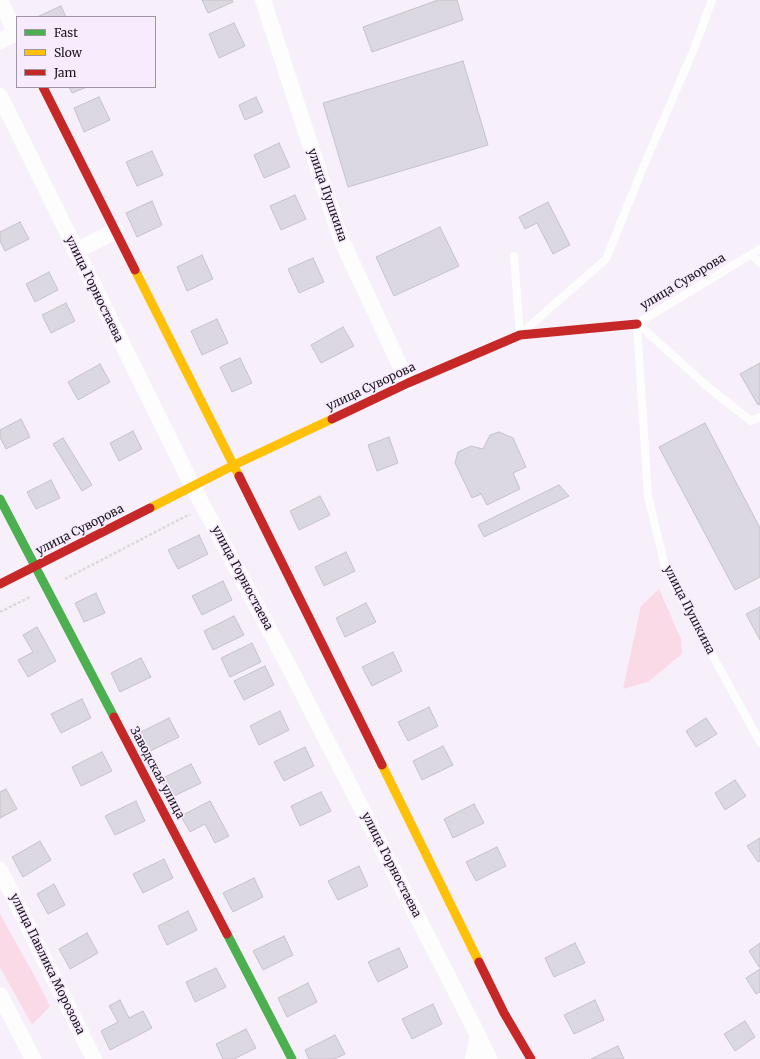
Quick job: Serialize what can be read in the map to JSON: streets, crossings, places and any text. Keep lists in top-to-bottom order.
{
  "streets": {
    "street": [
      "улица Пушкина",
      "улица Суворова",
      "улица Горностаева",
      "Заводская улица",
      "улица Павлика Морозова"
    ]
  },
  "crossings": [
    ["улица Пушкина", "улица Суворова"],
    ["улица Суворова", "улица Горностаева"],
    ["улица Суворова", "Заводская улица"]
  ],
  "legend": ["Fast", "Slow", "Jam"]
}
